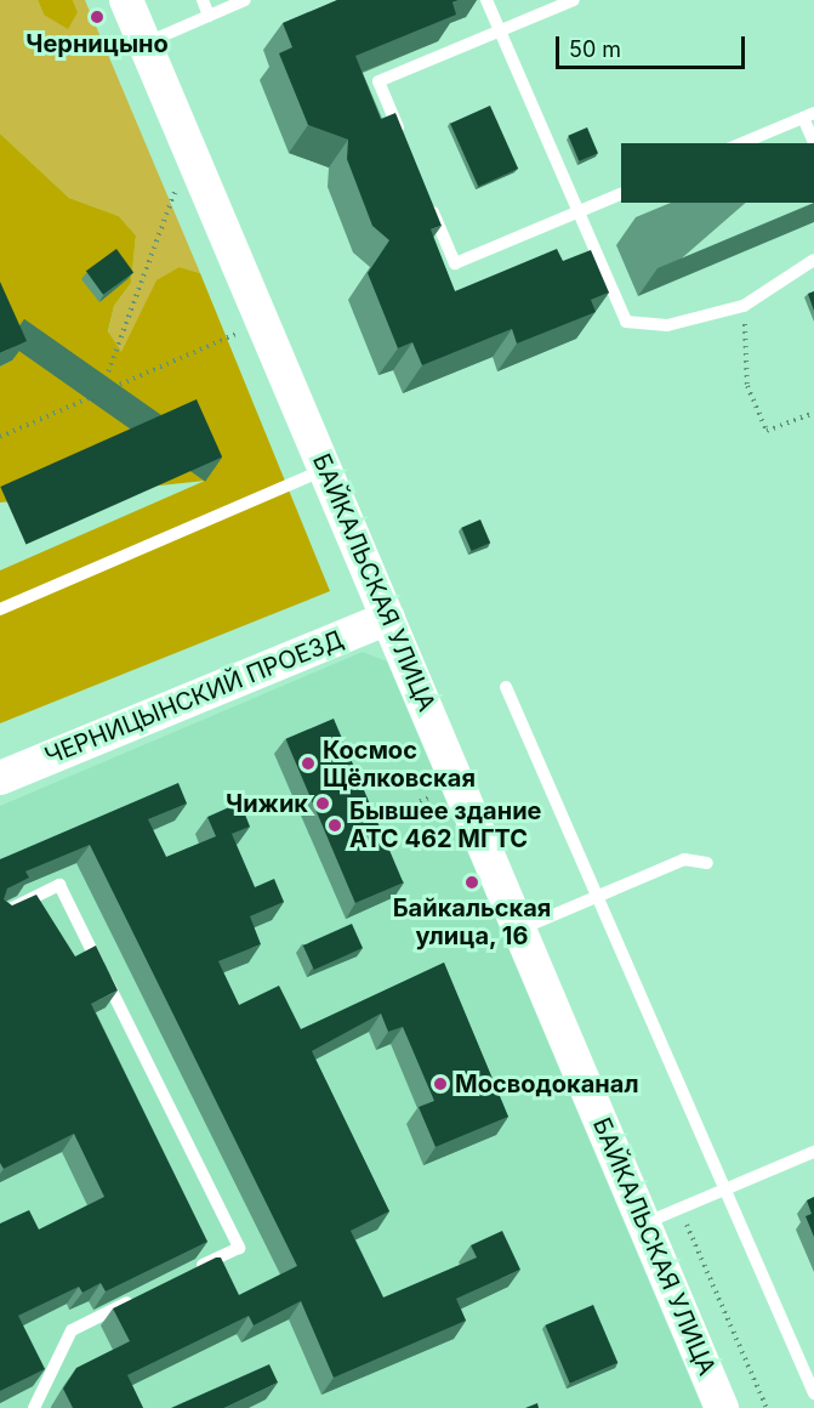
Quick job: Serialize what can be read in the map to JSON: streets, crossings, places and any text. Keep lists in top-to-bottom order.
{
  "streets": {
    "street": ["БАЙКАЛЬСКАЯ УЛИЦА", "ЧЕРНИЦЫНСКИЙ ПРОЕЗД"]
  },
  "crossings": [
    ["БАЙКАЛЬСКАЯ УЛИЦА", "ЧЕРНИЦЫНСКИЙ ПРОЕЗД"]
  ],
  "places": [
    "Черницыно",
    "Космос Щёлковская",
    "Чижик",
    "Бывшее здание АТС 462 МГТС",
    "Байкальская улица, 16",
    "Мосводоканал"
  ],
  "scale_bar": "50 m"
}
